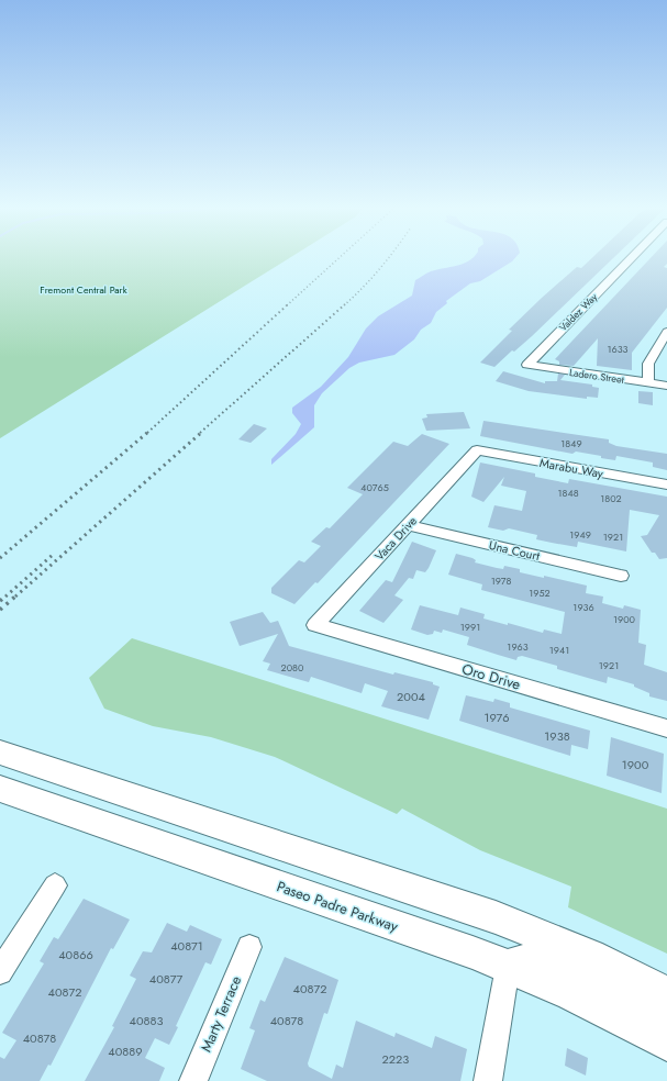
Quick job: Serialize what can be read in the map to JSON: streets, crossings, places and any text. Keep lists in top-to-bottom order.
{
  "streets": {
    "main road": ["Paseo Padre Parkway"],
    "street": [
      "Valdez Way",
      "Ladero Street",
      "Marabu Way",
      "Vaca Drive",
      "Una Court",
      "Oro Drive",
      "Marty Terrace"
    ]
  },
  "crossings": [
    ["Valdez Way", "Ladero Street"],
    ["Marabu Way", "Vaca Drive"],
    ["Vaca Drive", "Una Court"],
    ["Vaca Drive", "Oro Drive"]
  ],
  "parks": ["Fremont Central Park"],
  "house_numbers": [
    "1633",
    "1849",
    "40765",
    "1848",
    "1802",
    "1949",
    "1921",
    "1978",
    "1952",
    "1936",
    "1900",
    "1991",
    "1963",
    "1941",
    "1921",
    "2080",
    "2004",
    "1976",
    "1938",
    "1900",
    "40871",
    "40866",
    "40877",
    "40872",
    "40872",
    "40883",
    "40878",
    "40878",
    "40889",
    "2223"
  ]
}
